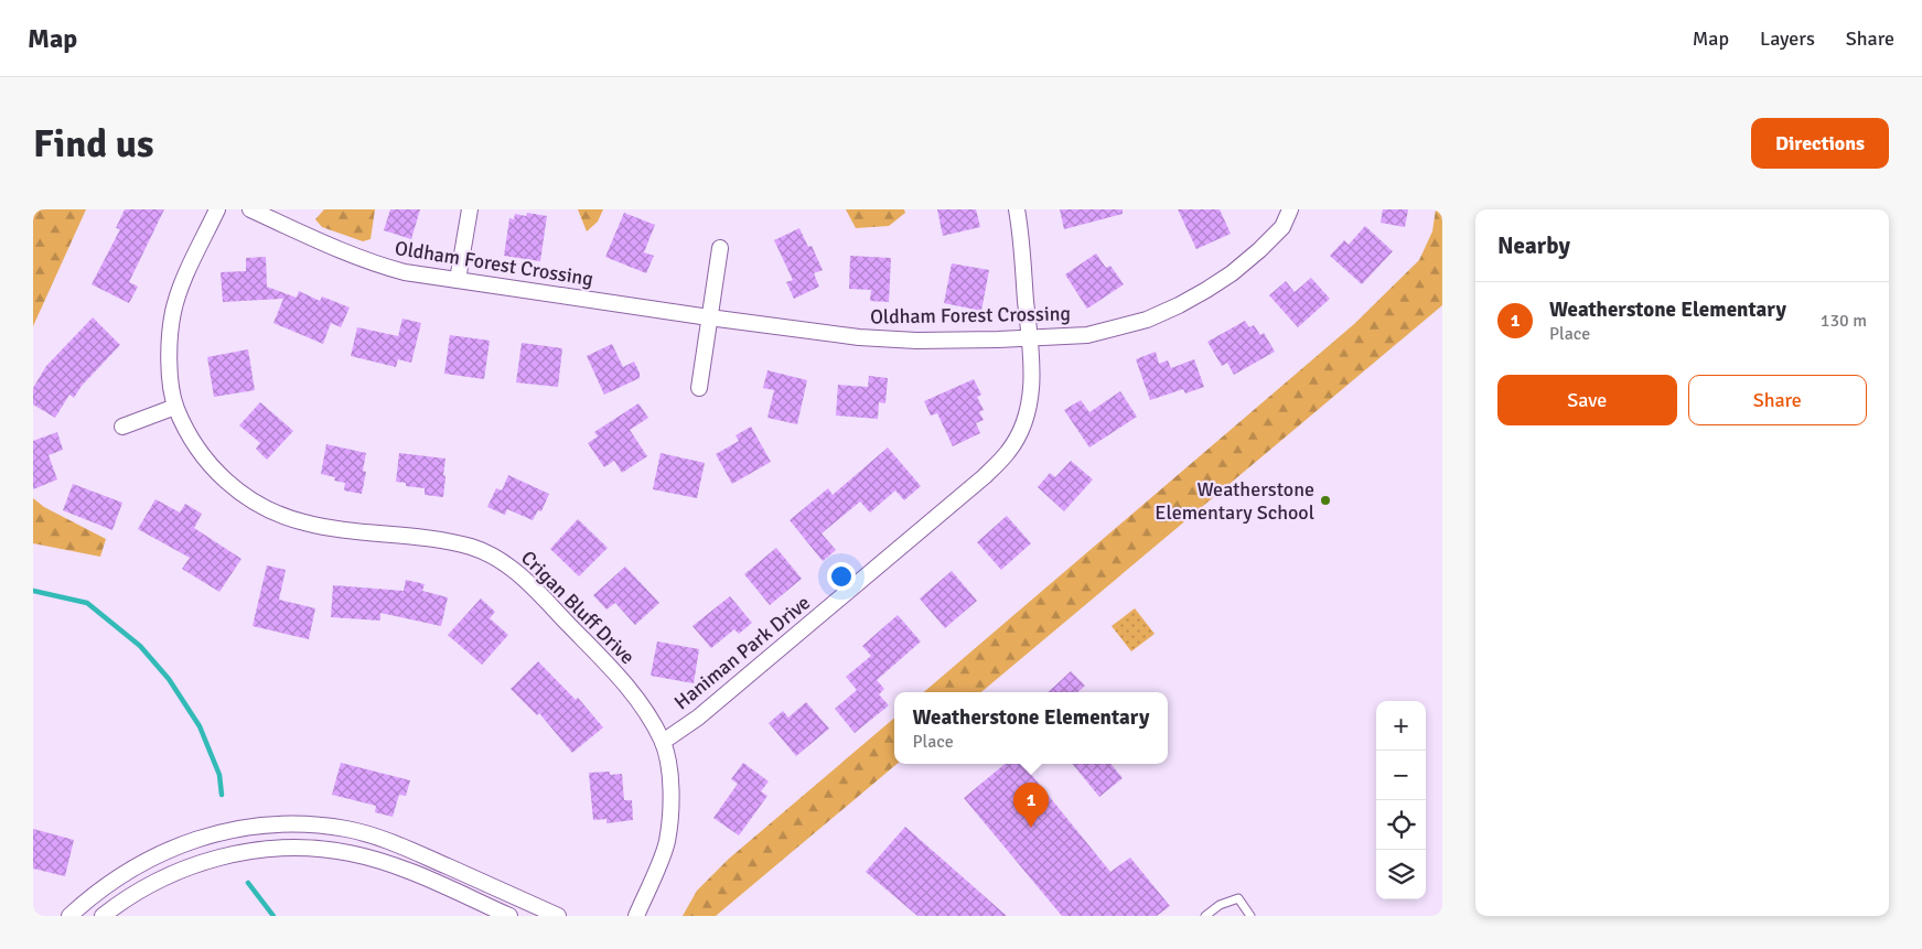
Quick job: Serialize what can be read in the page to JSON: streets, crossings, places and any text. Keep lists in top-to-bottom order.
{
  "streets": {
    "street": ["Oldham Forest Crossing", "Crigan Bluff Drive", "Haniman Park Drive"]
  },
  "crossings": [
    ["Oldham Forest Crossing", "Haniman Park Drive"],
    ["Crigan Bluff Drive", "Haniman Park Drive"]
  ],
  "places": ["Weatherstone Elementary School"],
  "page": {
    "header": "Map",
    "nav": ["Map", "Layers", "Share"],
    "buttons": [
      "Directions",
      ["Save", "Share"]
    ],
    "title": "Find us",
    "heading": "Nearby",
    "list": [
      {
        "mark": "1",
        "name": "Weatherstone Elementary",
        "note": "Place",
        "value": "130 m"
      }
    ],
    "popup": ["Weatherstone Elementary", "Place"],
    "map_buttons": ["+", "−"],
    "pins": "1"
  }
}
